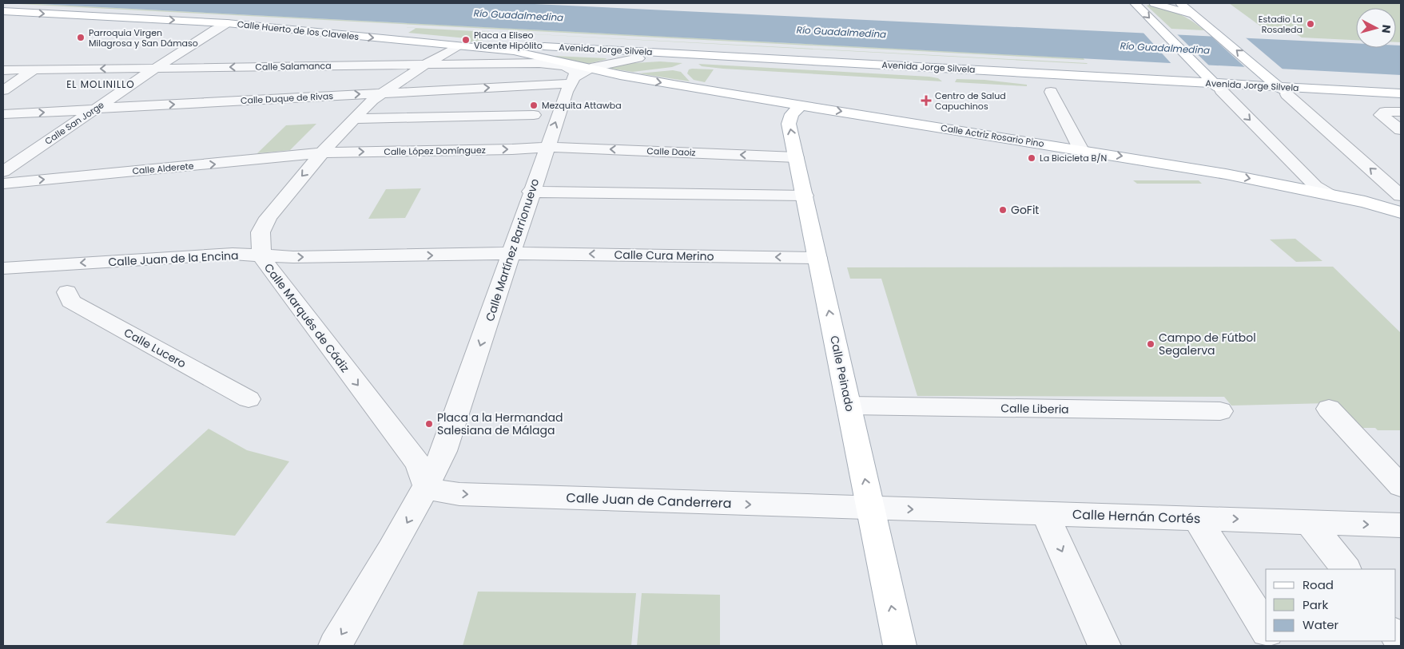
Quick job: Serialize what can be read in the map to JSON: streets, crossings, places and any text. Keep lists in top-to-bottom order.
{
  "streets": {
    "main road": [
      "Calle Huerto de los Claveles",
      "Avenida Jorge Silvela",
      "Calle Actriz Rosario Pino",
      "Calle Peinado"
    ],
    "street": [
      "Calle Salamanca",
      "Calle Duque de Rivas",
      "Calle San Jorge",
      "Calle López Domínguez",
      "Calle Daoiz",
      "Calle Alderete",
      "Calle Martínez Barrionuevo",
      "Calle Cura Merino",
      "Calle Juan de la Encina",
      "Calle Marqués de Cádiz",
      "Calle Lucero",
      "Calle Liberia",
      "Calle Juan de Canderrera",
      "Calle Hernán Cortés"
    ]
  },
  "crossings": [
    ["Calle Huerto de los Claveles", "Avenida Jorge Silvela"],
    ["Calle Huerto de los Claveles", "Calle San Jorge"],
    ["Calle Huerto de los Claveles", "Calle Actriz Rosario Pino"],
    ["Calle Huerto de los Claveles", "Calle Marqués de Cádiz"],
    ["Avenida Jorge Silvela", "Calle Marqués de Cádiz"],
    ["Calle Salamanca", "Calle Duque de Rivas"],
    ["Calle Salamanca", "Calle San Jorge"],
    ["Calle Salamanca", "Calle Actriz Rosario Pino"],
    ["Calle Salamanca", "Calle Martínez Barrionuevo"],
    ["Calle Salamanca", "Calle Marqués de Cádiz"],
    ["Calle Duque de Rivas", "Calle San Jorge"],
    ["Calle Duque de Rivas", "Calle Actriz Rosario Pino"],
    ["Calle Duque de Rivas", "Calle Martínez Barrionuevo"],
    ["Calle Duque de Rivas", "Calle Marqués de Cádiz"],
    ["Calle Actriz Rosario Pino", "Calle Martínez Barrionuevo"],
    ["Calle Actriz Rosario Pino", "Calle Peinado"],
    ["Calle López Domínguez", "Calle Daoiz"],
    ["Calle López Domínguez", "Calle Alderete"],
    ["Calle López Domínguez", "Calle Martínez Barrionuevo"],
    ["Calle López Domínguez", "Calle Marqués de Cádiz"],
    ["Calle Daoiz", "Calle Martínez Barrionuevo"],
    ["Calle Daoiz", "Calle Peinado"],
    ["Calle Alderete", "Calle Marqués de Cádiz"],
    ["Calle Martínez Barrionuevo", "Calle Cura Merino"],
    ["Calle Martínez Barrionuevo", "Calle Juan de la Encina"],
    ["Calle Martínez Barrionuevo", "Calle Marqués de Cádiz"],
    ["Calle Martínez Barrionuevo", "Calle Juan de Canderrera"],
    ["Calle Cura Merino", "Calle Juan de la Encina"],
    ["Calle Cura Merino", "Calle Peinado"],
    ["Calle Juan de la Encina", "Calle Marqués de Cádiz"],
    ["Calle Marqués de Cádiz", "Calle Juan de Canderrera"],
    ["Calle Peinado", "Calle Liberia"],
    ["Calle Peinado", "Calle Juan de Canderrera"],
    ["Calle Peinado", "Calle Hernán Cortés"],
    ["Calle Juan de Canderrera", "Calle Hernán Cortés"]
  ],
  "one_way": [
    "Calle Huerto de los Claveles",
    "Calle Salamanca",
    "Calle Actriz Rosario Pino",
    "Calle Alderete",
    "Calle Marqués de Cádiz",
    "Calle Peinado",
    "Calle Juan de Canderrera",
    "Calle Hernán Cortés"
  ],
  "districts": ["EL MOLINILLO"],
  "water": ["Río Guadalmedina"],
  "places": {
    "other": [
      "Estadio La Rosaleda",
      "Parroquia Virgen Milagrosa y San Dámaso",
      "Placa a Eliseo Vicente Hipólito",
      "Mezquita Attawba",
      "La Bicicleta B/N",
      "GoFit",
      "Campo de Fútbol Segalerva",
      "Placa a la Hermandad Salesiana de Málaga"
    ],
    "health": ["Centro de Salud Capuchinos"]
  },
  "legend": ["Road", "Park", "Water"],
  "north": "right"
}
